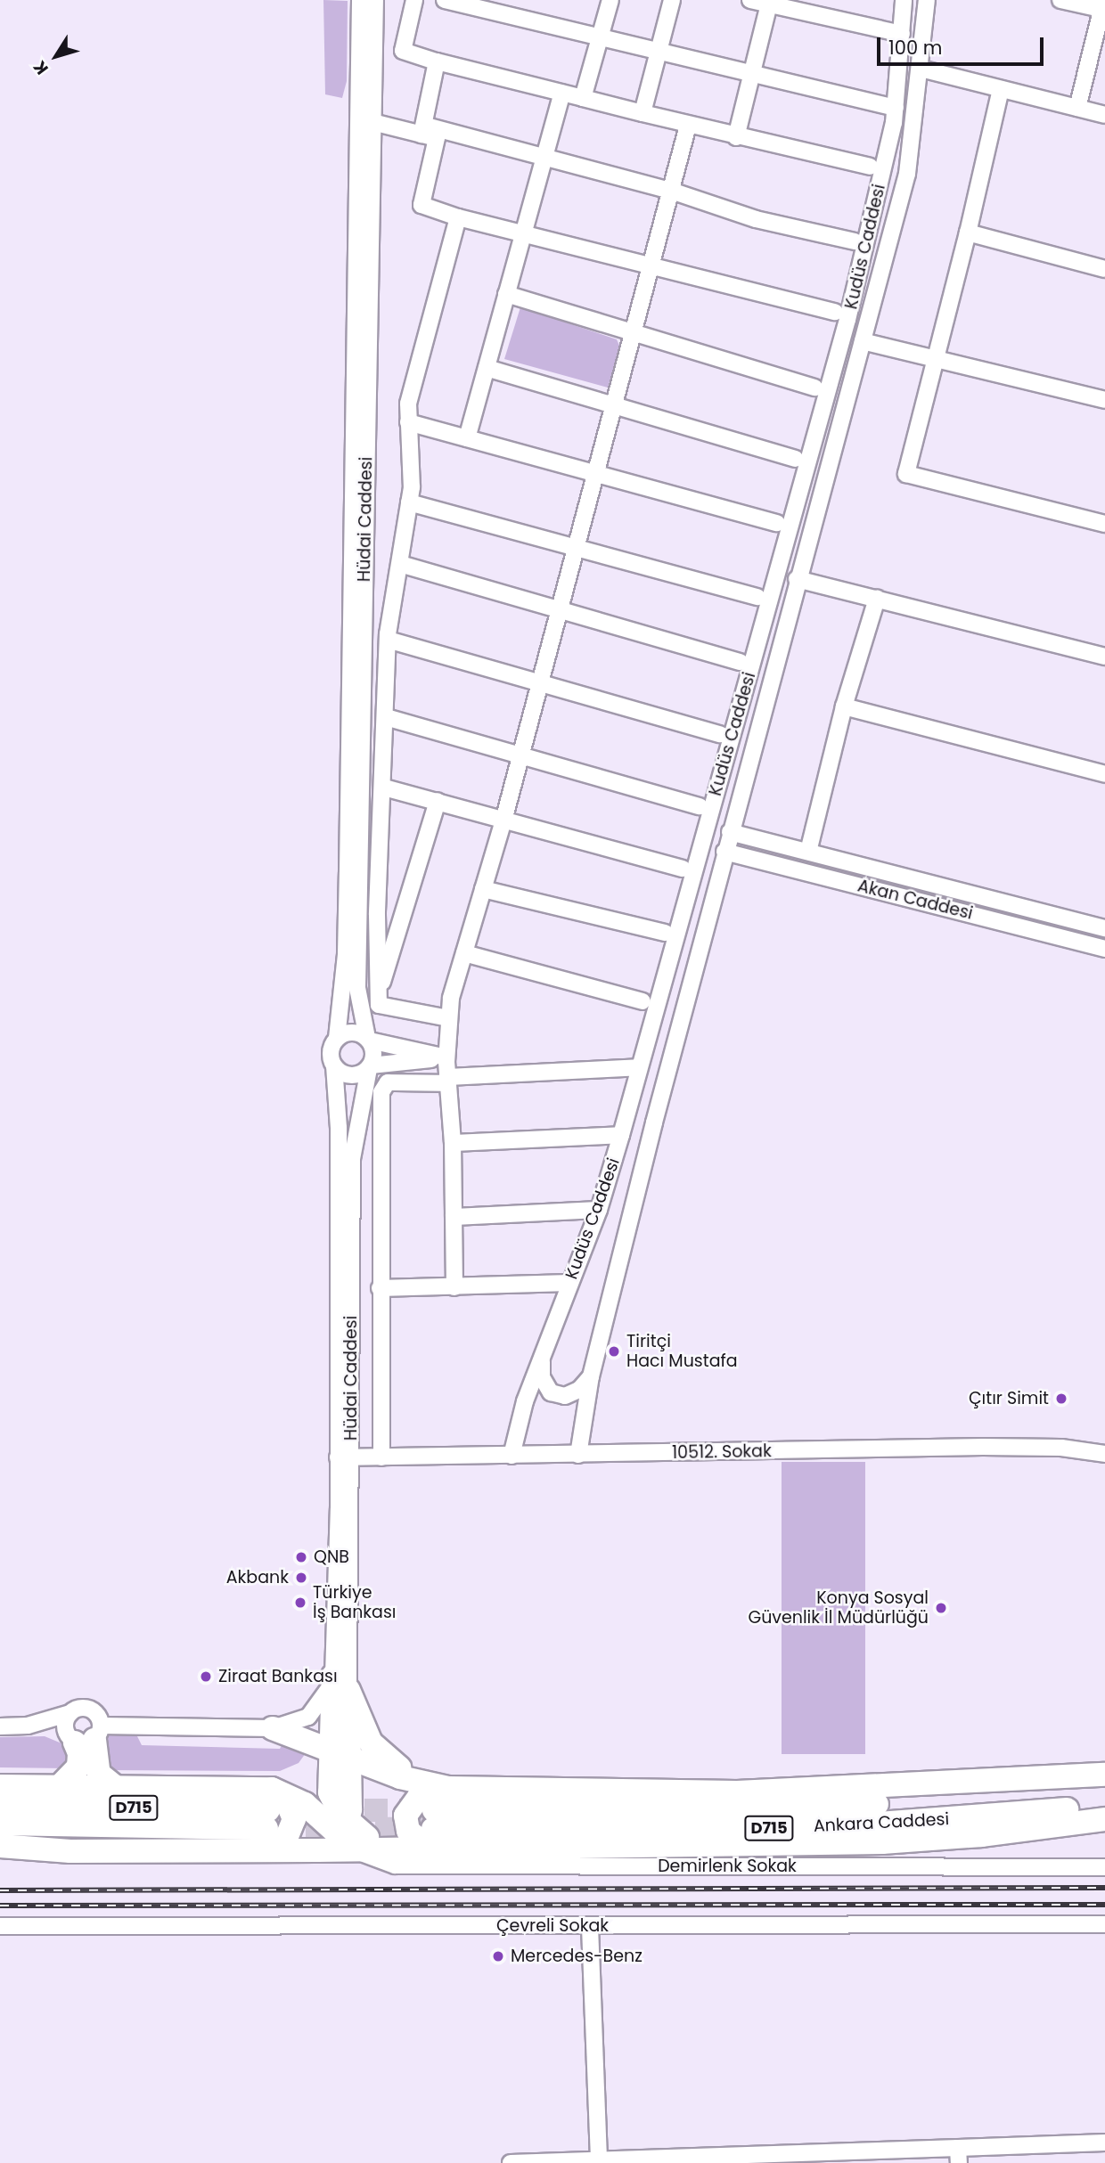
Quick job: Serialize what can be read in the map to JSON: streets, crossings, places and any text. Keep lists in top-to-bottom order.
{
  "streets": {
    "highway": ["D715", "Ankara Caddesi"],
    "street": [
      "Kudüs Caddesi",
      "Hüdai Caddesi",
      "Akan Caddesi",
      "10512. Sokak",
      "Demirlenk Sokak",
      "Çevreli Sokak"
    ]
  },
  "crossings": [
    ["Kudüs Caddesi", "Akan Caddesi"],
    ["Kudüs Caddesi", "10512. Sokak"],
    ["Hüdai Caddesi", "10512. Sokak"]
  ],
  "places": [
    "Tiritçi Hacı Mustafa",
    "Çıtır Simit",
    "QNB",
    "Akbank",
    "Türkiye İş Bankası",
    "Konya Sosyal Güvenlik İl Müdürlüğü",
    "Ziraat Bankası",
    "Mercedes-Benz"
  ],
  "scale_bar": "100 m",
  "north": "bottom left"
}
